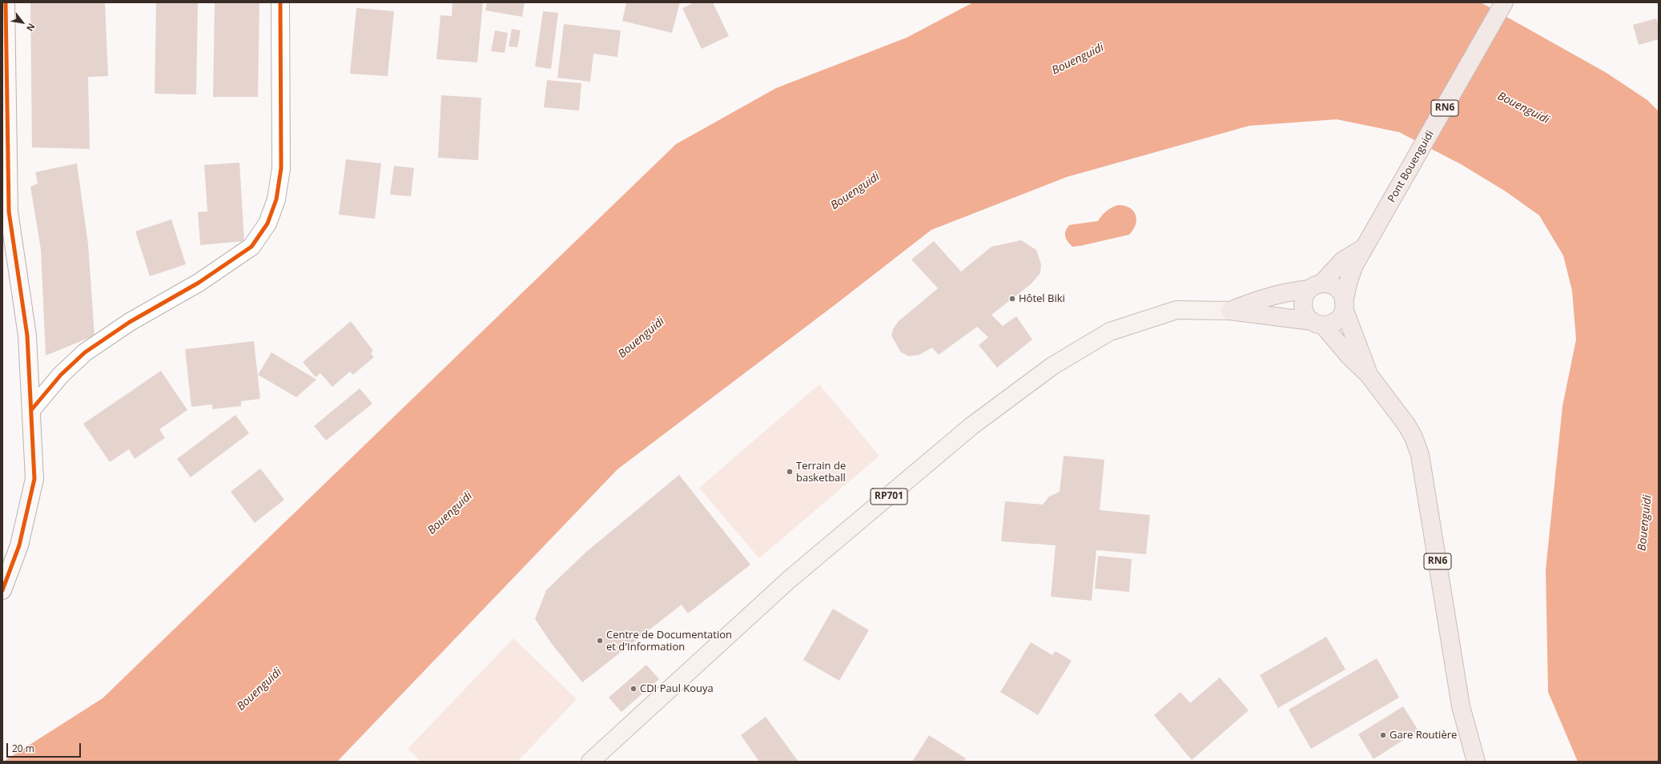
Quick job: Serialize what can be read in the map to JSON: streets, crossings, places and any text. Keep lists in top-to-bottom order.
{
  "streets": {
    "highway": ["RN6", "Pont Bouenguidi"],
    "main road": ["RP701"]
  },
  "water": ["Bouenguidi"],
  "places": [
    "Hôtel Biki",
    "Terrain de basketball",
    "Centre de Documentation et d'Information",
    "CDI Paul Kouya",
    "Gare Routière"
  ],
  "scale_bar": "20 m",
  "north": "bottom right"
}
